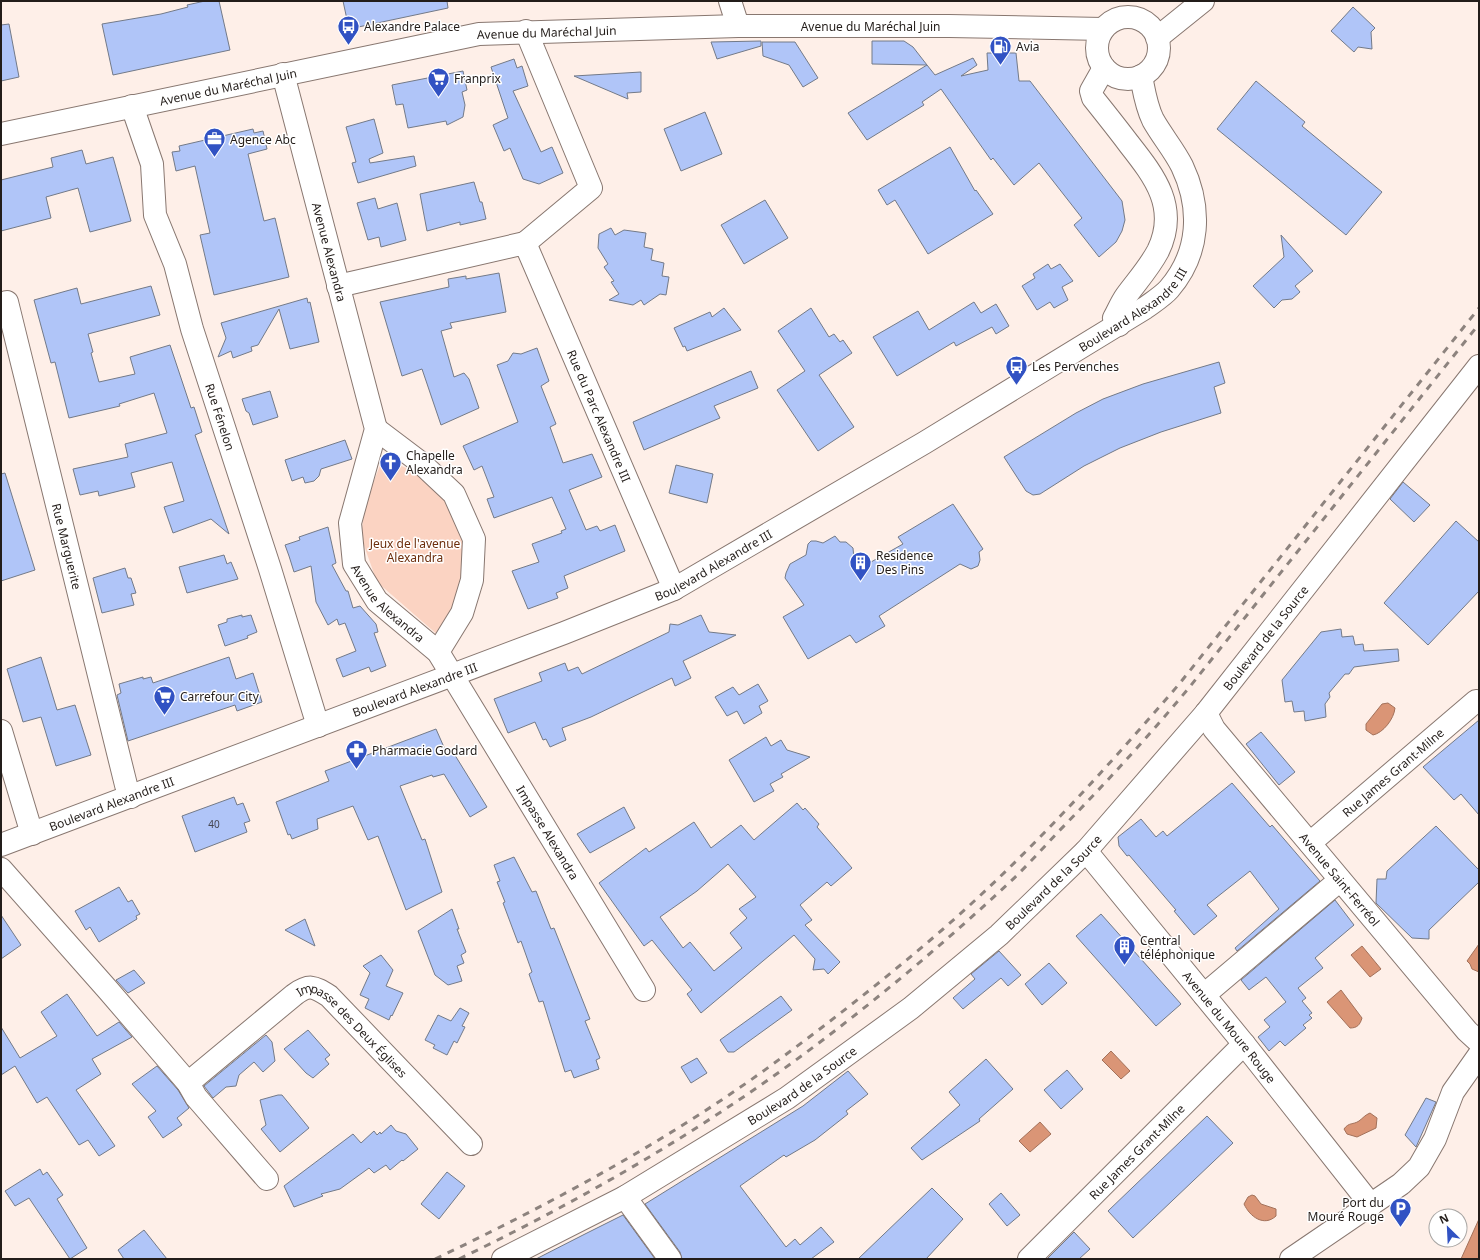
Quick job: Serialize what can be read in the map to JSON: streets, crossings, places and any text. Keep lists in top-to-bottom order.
{
  "streets": {
    "street": [
      "Avenue du Maréchal Juin",
      "Avenue Alexandra",
      "Boulevard Alexandre III",
      "Rue du Parc Alexandre III",
      "Rue Fénelon",
      "Rue Marguerite",
      "Boulevard de la Source",
      "Rue James Grant-Milne",
      "Impasse Alexandra",
      "Avenue Saint-Ferréol",
      "Avenue du Moure Rouge",
      "Impasse des Deux Églises"
    ]
  },
  "crossings": [
    ["Avenue du Maréchal Juin", "Avenue Alexandra"],
    ["Avenue du Maréchal Juin", "Boulevard Alexandre III"],
    ["Avenue du Maréchal Juin", "Rue Fénelon"],
    ["Avenue Alexandra", "Boulevard Alexandre III"],
    ["Avenue Alexandra", "Impasse Alexandra"],
    ["Boulevard Alexandre III", "Rue du Parc Alexandre III"],
    ["Boulevard Alexandre III", "Rue Fénelon"],
    ["Boulevard Alexandre III", "Rue Marguerite"],
    ["Boulevard Alexandre III", "Impasse Alexandra"],
    ["Boulevard de la Source", "Avenue Saint-Ferréol"],
    ["Boulevard de la Source", "Avenue du Moure Rouge"],
    ["Rue James Grant-Milne", "Avenue Saint-Ferréol"],
    ["Rue James Grant-Milne", "Avenue du Moure Rouge"]
  ],
  "parks": ["Jeux de l'avenue Alexandra"],
  "places": {
    "bus stop": ["Alexandre Palace", "Les Pervenches"],
    "fuel station": ["Avia"],
    "supermarket": ["Franprix", "Carrefour City"],
    "office": ["Agence Abc"],
    "church": ["Chapelle Alexandra"],
    "building": ["Residence Des Pins", "Central téléphonique"],
    "pharmacy": ["Pharmacie Godard"],
    "parking": ["Port du Mouré Rouge"]
  },
  "house_numbers": ["40"],
  "north": "top left"
}
